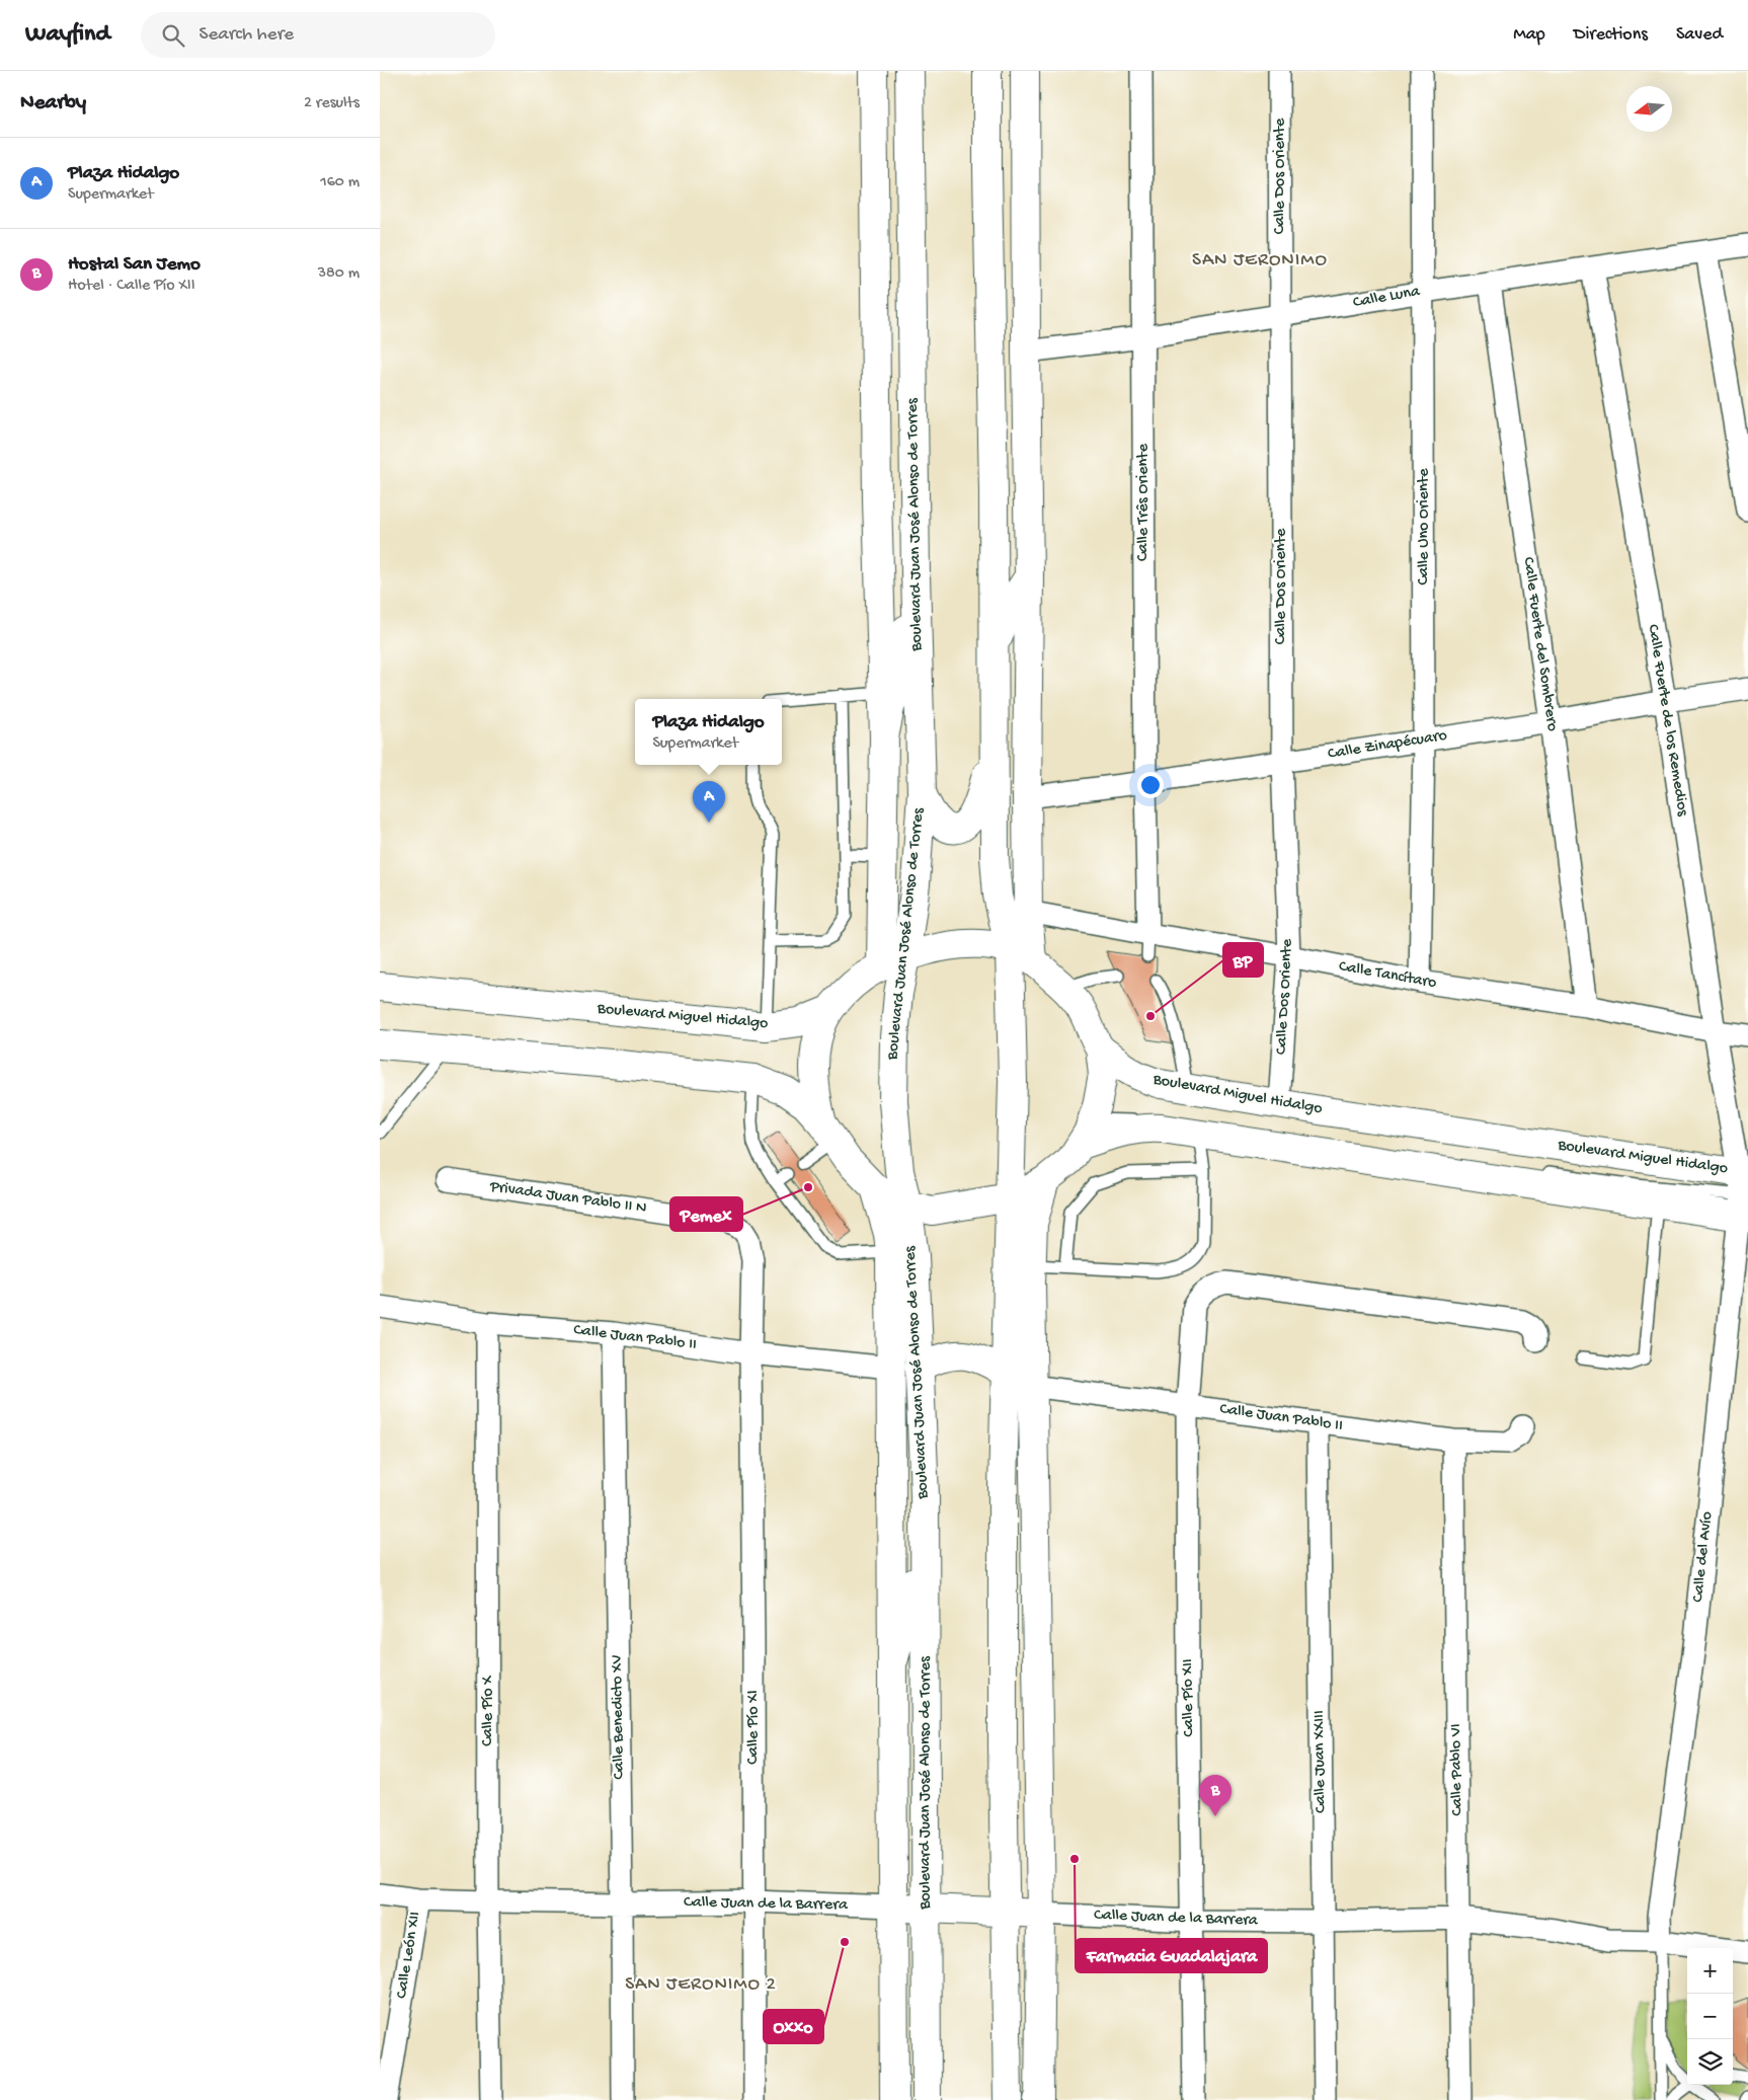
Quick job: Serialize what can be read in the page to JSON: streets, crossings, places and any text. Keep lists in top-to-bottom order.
{
  "streets": {
    "main road": ["Boulevard Juan José Alonso de Torres", "Boulevard Miguel Hidalgo", "Calle Juan de la Barrera"],
    "street": [
      "Calle Dos Oriente",
      "Calle Luna",
      "Calle Três Oriente",
      "Calle Uno Oriente",
      "Calle Fuerte del Sombrero",
      "Calle Fuerte de los Remedios",
      "Calle Zinapécuaro",
      "Calle Tancítaro",
      "Privada Juan Pablo II N",
      "Calle Juan Pablo II",
      "Calle del Avío",
      "Calle Pío XII",
      "Calle Pío X",
      "Calle Benedicto XV",
      "Calle Pío XI",
      "Calle Juan XXIII",
      "Calle Pablo VI",
      "Calle León XII"
    ]
  },
  "crossings": [
    ["Calle Dos Oriente", "Calle Luna"],
    ["Calle Dos Oriente", "Calle Zinapécuaro"],
    ["Calle Dos Oriente", "Calle Tancítaro"],
    ["Calle Dos Oriente", "Boulevard Miguel Hidalgo"],
    ["Calle Luna", "Calle Três Oriente"],
    ["Calle Luna", "Calle Uno Oriente"],
    ["Calle Luna", "Calle Fuerte del Sombrero"],
    ["Calle Luna", "Calle Fuerte de los Remedios"],
    ["Calle Três Oriente", "Calle Zinapécuaro"],
    ["Calle Três Oriente", "Calle Tancítaro"],
    ["Boulevard Juan José Alonso de Torres", "Boulevard Miguel Hidalgo"],
    ["Boulevard Juan José Alonso de Torres", "Calle Juan Pablo II"],
    ["Boulevard Juan José Alonso de Torres", "Calle Juan de la Barrera"],
    ["Calle Uno Oriente", "Calle Zinapécuaro"],
    ["Calle Uno Oriente", "Calle Tancítaro"],
    ["Calle Fuerte del Sombrero", "Calle Zinapécuaro"],
    ["Calle Fuerte del Sombrero", "Calle Tancítaro"],
    ["Calle Fuerte de los Remedios", "Calle Zinapécuaro"],
    ["Calle Fuerte de los Remedios", "Calle Tancítaro"],
    ["Calle Fuerte de los Remedios", "Boulevard Miguel Hidalgo"],
    ["Calle Fuerte de los Remedios", "Calle del Avío"],
    ["Boulevard Miguel Hidalgo", "Calle del Avío"],
    ["Privada Juan Pablo II N", "Calle Juan Pablo II"],
    ["Privada Juan Pablo II N", "Calle Pío XI"],
    ["Calle Juan Pablo II", "Calle Pío XII"],
    ["Calle Juan Pablo II", "Calle Pío X"],
    ["Calle Juan Pablo II", "Calle Benedicto XV"],
    ["Calle Juan Pablo II", "Calle Pío XI"],
    ["Calle Juan Pablo II", "Calle Juan XXIII"],
    ["Calle Juan Pablo II", "Calle Pablo VI"],
    ["Calle del Avío", "Calle Juan de la Barrera"],
    ["Calle Pío XII", "Calle Juan de la Barrera"],
    ["Calle Pío X", "Calle Juan de la Barrera"],
    ["Calle Benedicto XV", "Calle Juan de la Barrera"],
    ["Calle Pío XI", "Calle Juan de la Barrera"],
    ["Calle Juan XXIII", "Calle Juan de la Barrera"],
    ["Calle Pablo VI", "Calle Juan de la Barrera"],
    ["Calle Juan de la Barrera", "Calle León XII"]
  ],
  "districts": ["SAN JERONIMO", "SAN JERONIMO 2"],
  "places": [
    "BP",
    "Pemex",
    "Farmacia Guadalajara",
    "Oxxo"
  ],
  "north": "left",
  "page": {
    "header": "Wayfind",
    "search": "Search here",
    "nav": ["Map", "Directions", "Saved"],
    "heading": ["Nearby", "2 results"],
    "list": [
      {
        "mark": "A",
        "name": "Plaza Hidalgo",
        "note": "Supermarket",
        "value": "160 m"
      },
      {
        "mark": "B",
        "name": "Hostal San Jemo",
        "note": "Hotel · Calle Pío XII",
        "value": "380 m"
      }
    ],
    "popup": ["Plaza Hidalgo", "Supermarket"],
    "pins": ["A", "B"],
    "map_buttons": ["+", "−"]
  }
}
